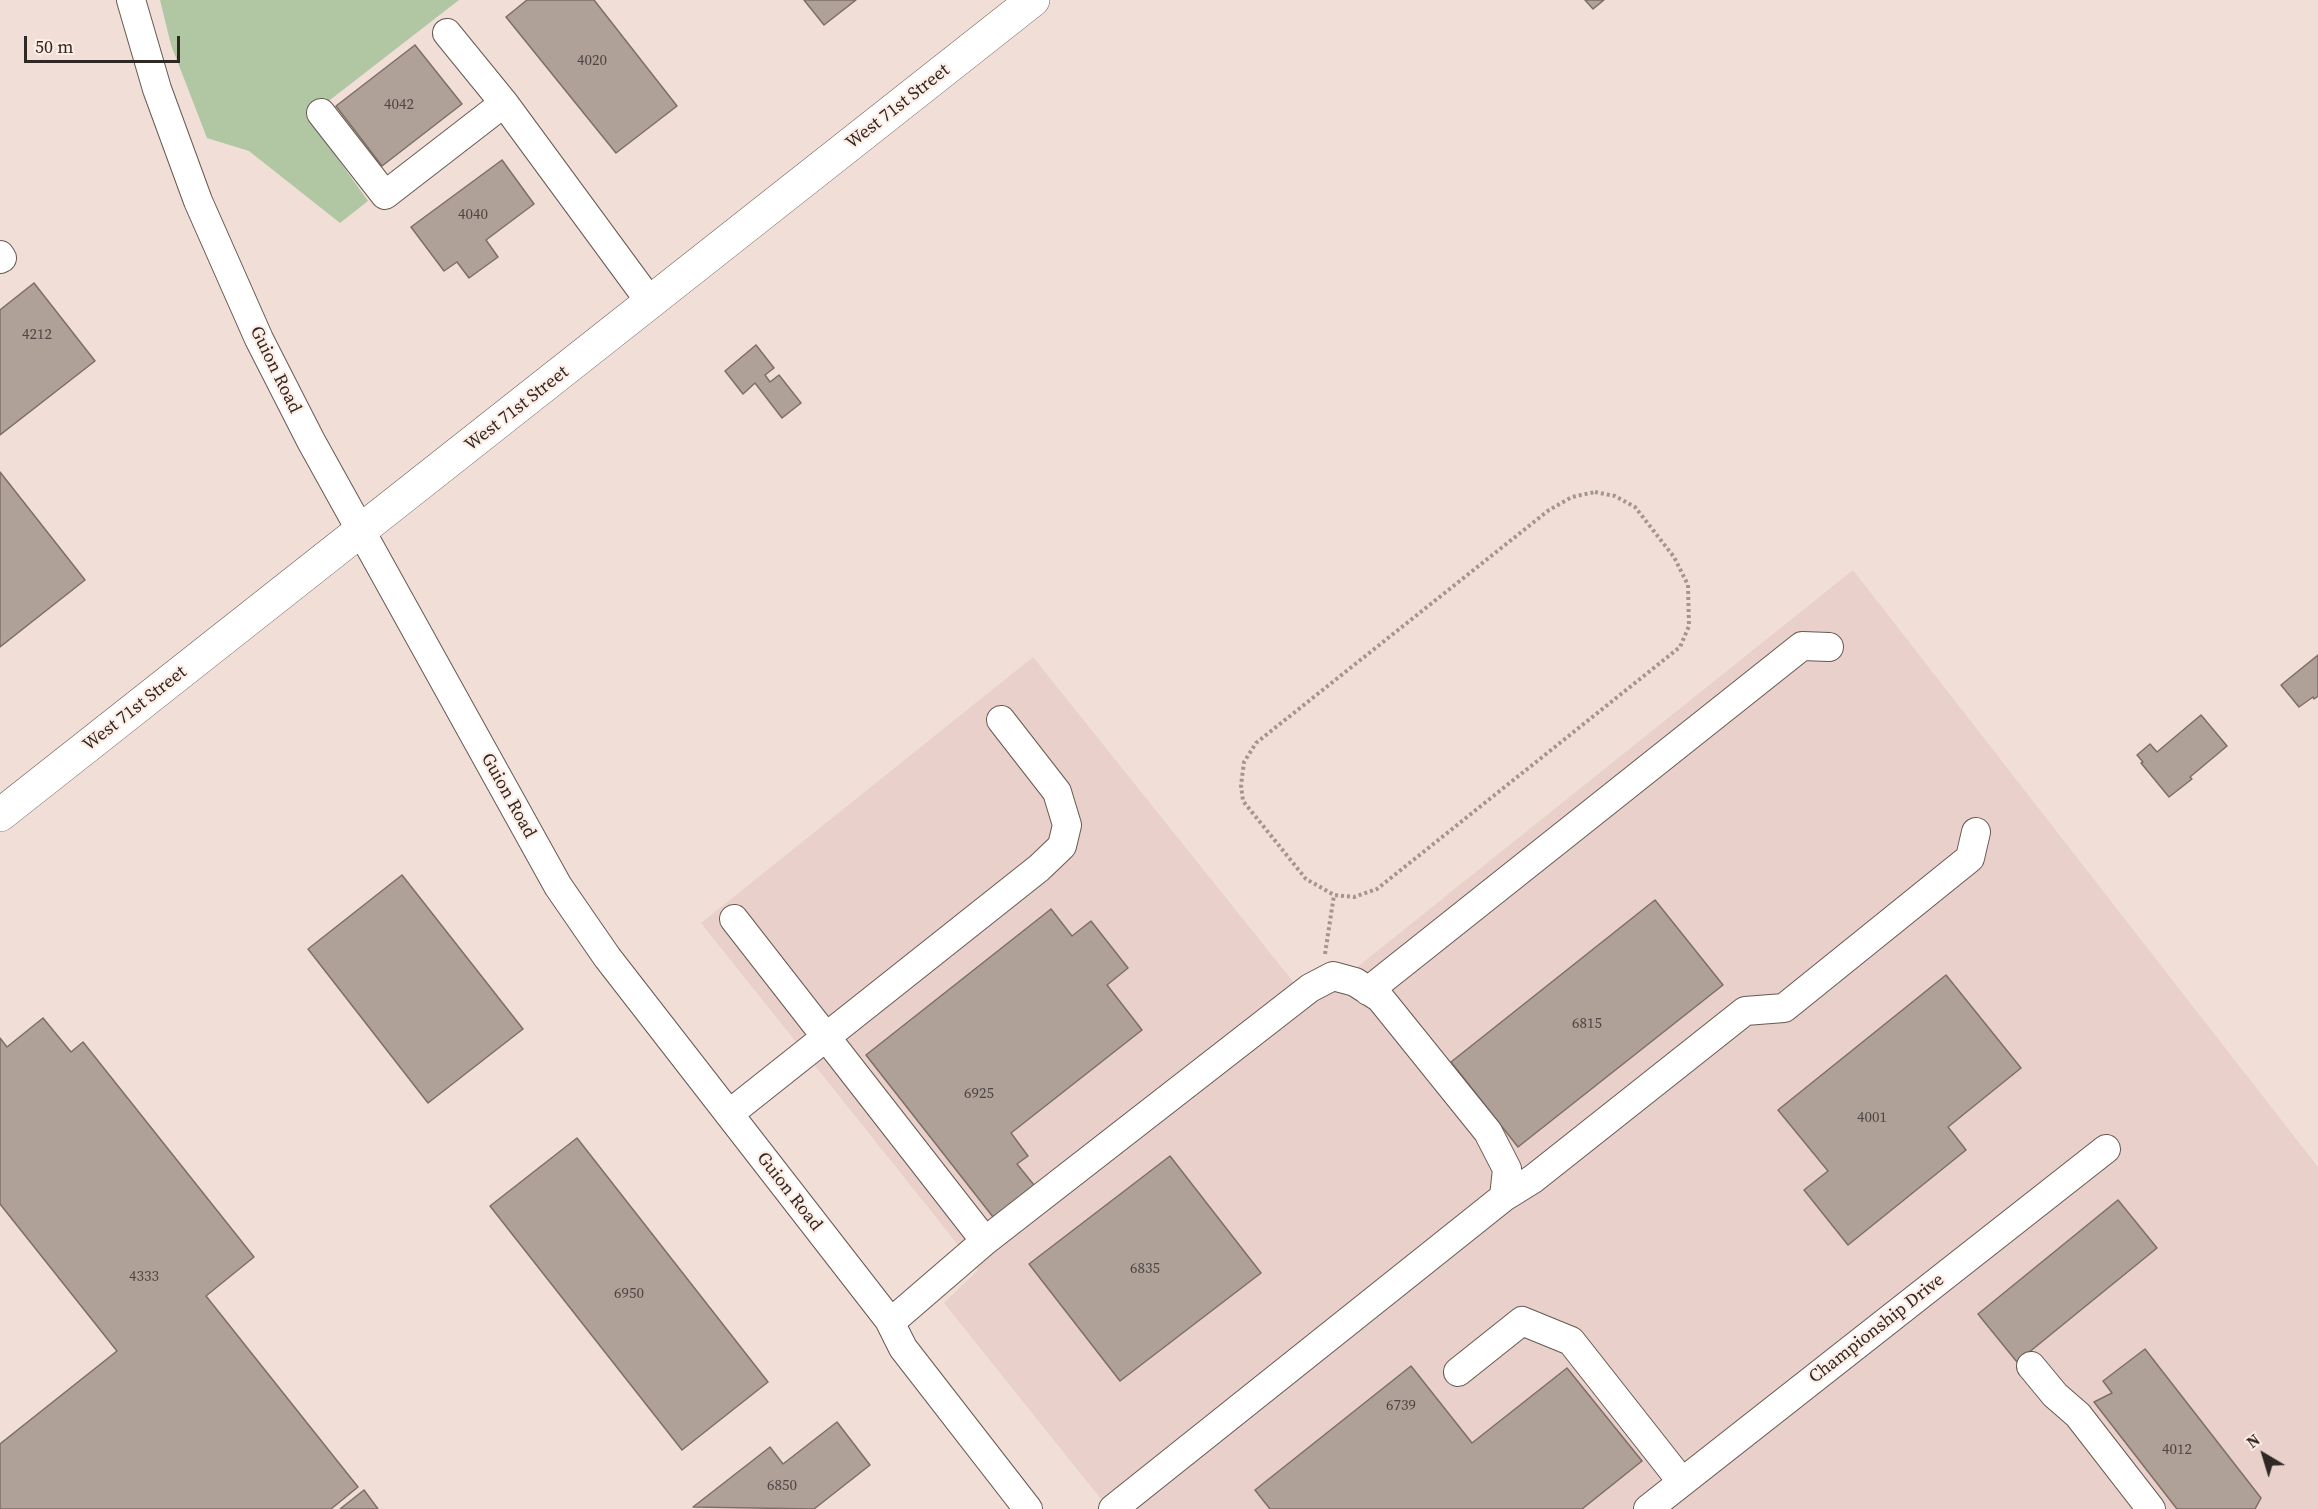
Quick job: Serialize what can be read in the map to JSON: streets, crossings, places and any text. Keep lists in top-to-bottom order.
{
  "streets": {
    "main road": ["West 71st Street"],
    "street": ["Guion Road", "Championship Drive"]
  },
  "crossings": [
    ["West 71st Street", "Guion Road"]
  ],
  "house_numbers": [
    "4020",
    "4042",
    "4040",
    "4212",
    "6815",
    "6925",
    "4001",
    "6835",
    "4333",
    "6950",
    "6739",
    "4012",
    "6850"
  ],
  "scale_bar": "50 m",
  "north": "top left"
}
